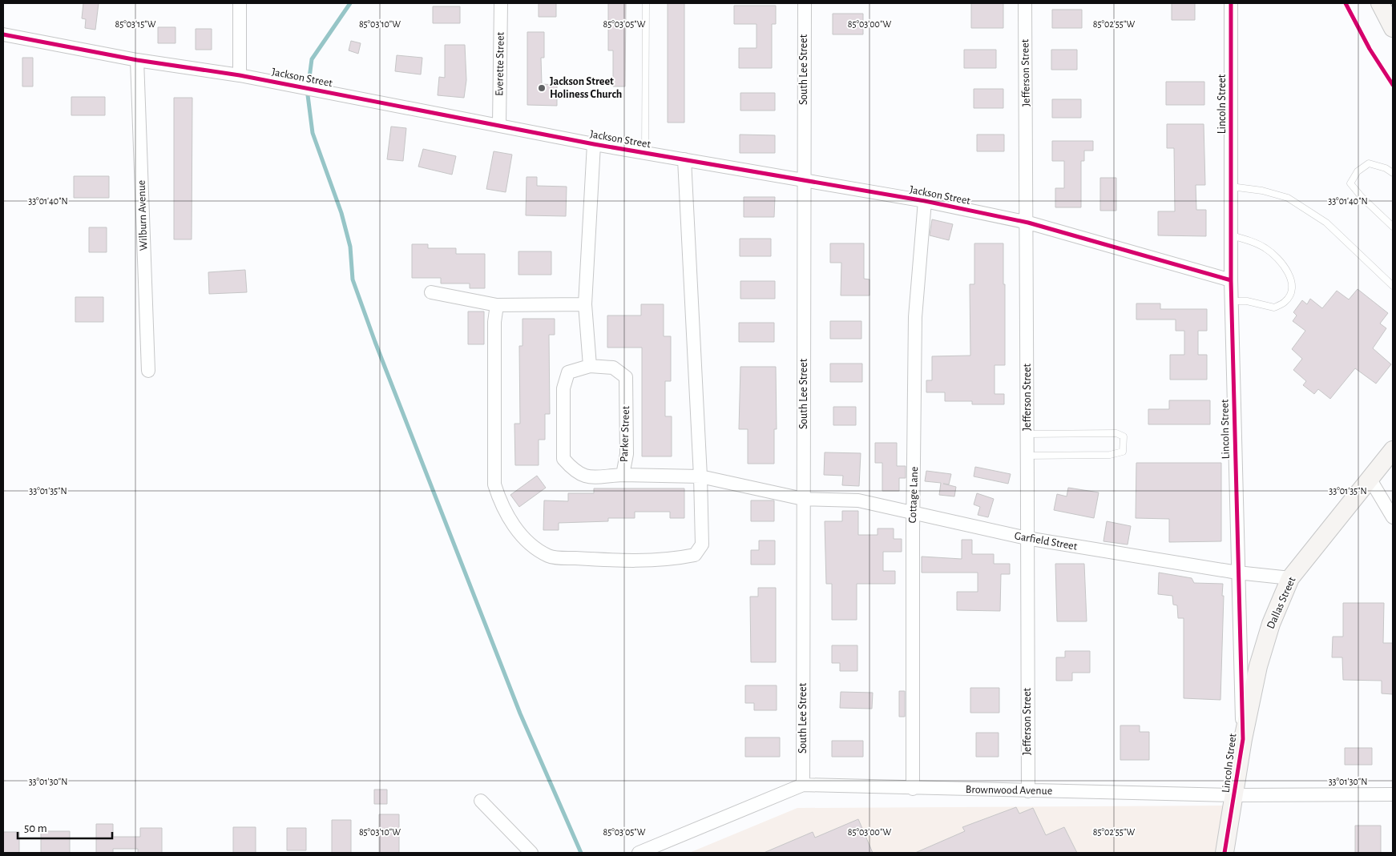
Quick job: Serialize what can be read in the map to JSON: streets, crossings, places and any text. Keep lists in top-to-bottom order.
{
  "streets": {
    "street": [
      "Everette Street",
      "South Lee Street",
      "Jefferson Street",
      "Jackson Street",
      "Lincoln Street",
      "Wilburn Avenue",
      "Parker Street",
      "Cottage Lane",
      "Garfield Street",
      "Dallas Street",
      "Brownwood Avenue"
    ]
  },
  "crossings": [
    ["Everette Street", "Jackson Street"],
    ["South Lee Street", "Jackson Street"],
    ["South Lee Street", "Garfield Street"],
    ["South Lee Street", "Brownwood Avenue"],
    ["Jefferson Street", "Jackson Street"],
    ["Jefferson Street", "Garfield Street"],
    ["Jefferson Street", "Brownwood Avenue"],
    ["Jackson Street", "Lincoln Street"],
    ["Jackson Street", "Wilburn Avenue"],
    ["Jackson Street", "Cottage Lane"],
    ["Lincoln Street", "Garfield Street"],
    ["Lincoln Street", "Dallas Street"],
    ["Lincoln Street", "Brownwood Avenue"],
    ["Parker Street", "Garfield Street"],
    ["Cottage Lane", "Garfield Street"],
    ["Cottage Lane", "Brownwood Avenue"],
    ["Garfield Street", "Dallas Street"]
  ],
  "places": ["Jackson Street Holiness Church"],
  "scale_bar": "50 m",
  "coordinates": [
    "85°03'15\"W",
    "85°03'10\"W",
    "85°03'05\"W",
    "85°03'00\"W",
    "85°02'55\"W",
    "33°01'40\"N",
    "33°01'35\"N",
    "33°01'30\"N"
  ]
}
